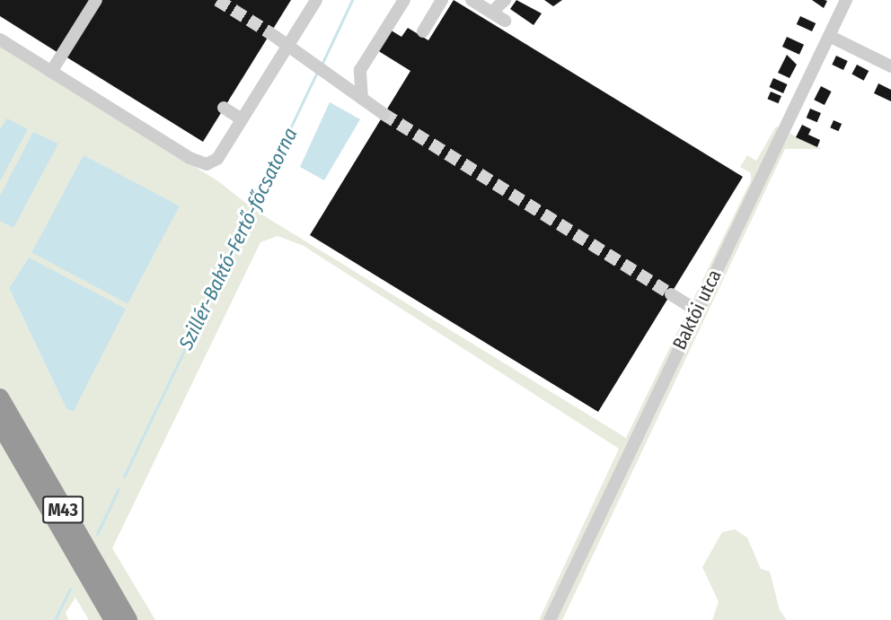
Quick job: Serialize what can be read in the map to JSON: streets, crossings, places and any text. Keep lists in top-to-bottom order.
{
  "streets": {
    "highway": ["M43"],
    "street": ["Baktói utca"]
  },
  "water": ["Szillér-Baktó-Fertő-főcsatorna"]
}
